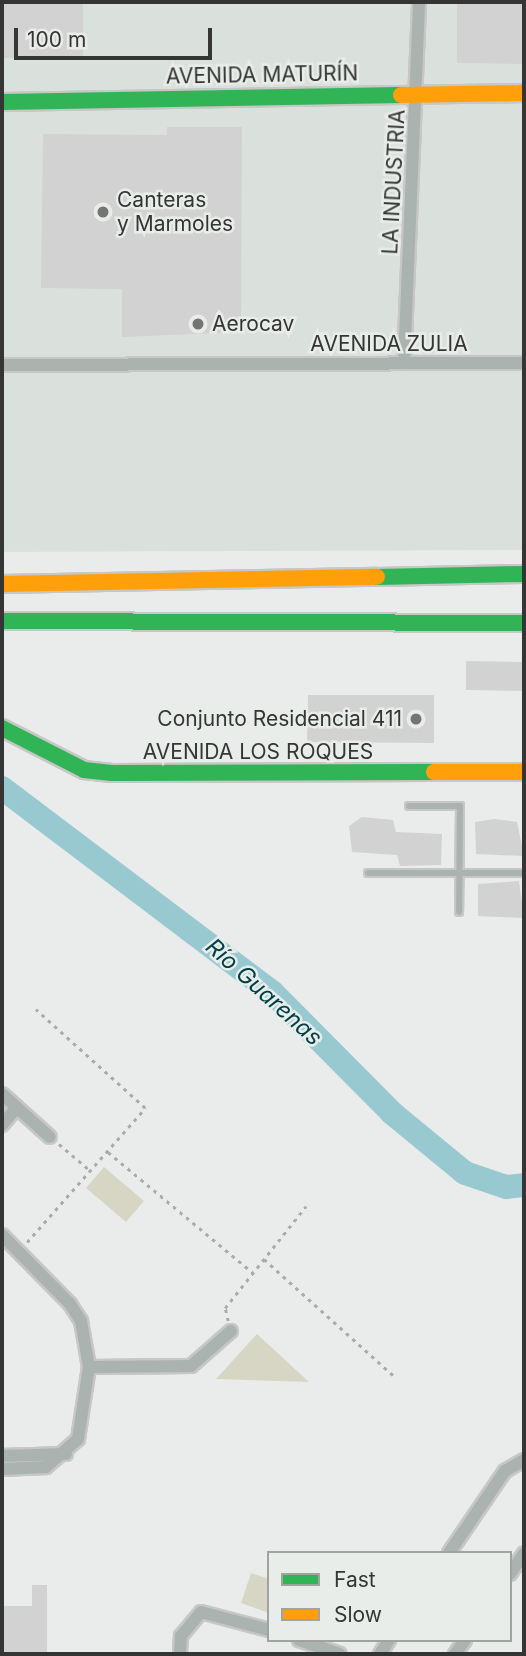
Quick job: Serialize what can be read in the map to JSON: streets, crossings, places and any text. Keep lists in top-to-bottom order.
{
  "streets": {
    "street": [
      "AVENIDA MATURÍN",
      "LA INDUSTRIA",
      "AVENIDA ZULIA",
      "AVENIDA LOS ROQUES"
    ]
  },
  "crossings": [
    ["AVENIDA MATURÍN", "LA INDUSTRIA"],
    ["LA INDUSTRIA", "AVENIDA ZULIA"]
  ],
  "water": ["Río Guarenas"],
  "places": ["Canteras y Marmoles", "Aerocav", "Conjunto Residencial 411"],
  "legend": ["Fast", "Slow"],
  "scale_bar": "100 m"
}
